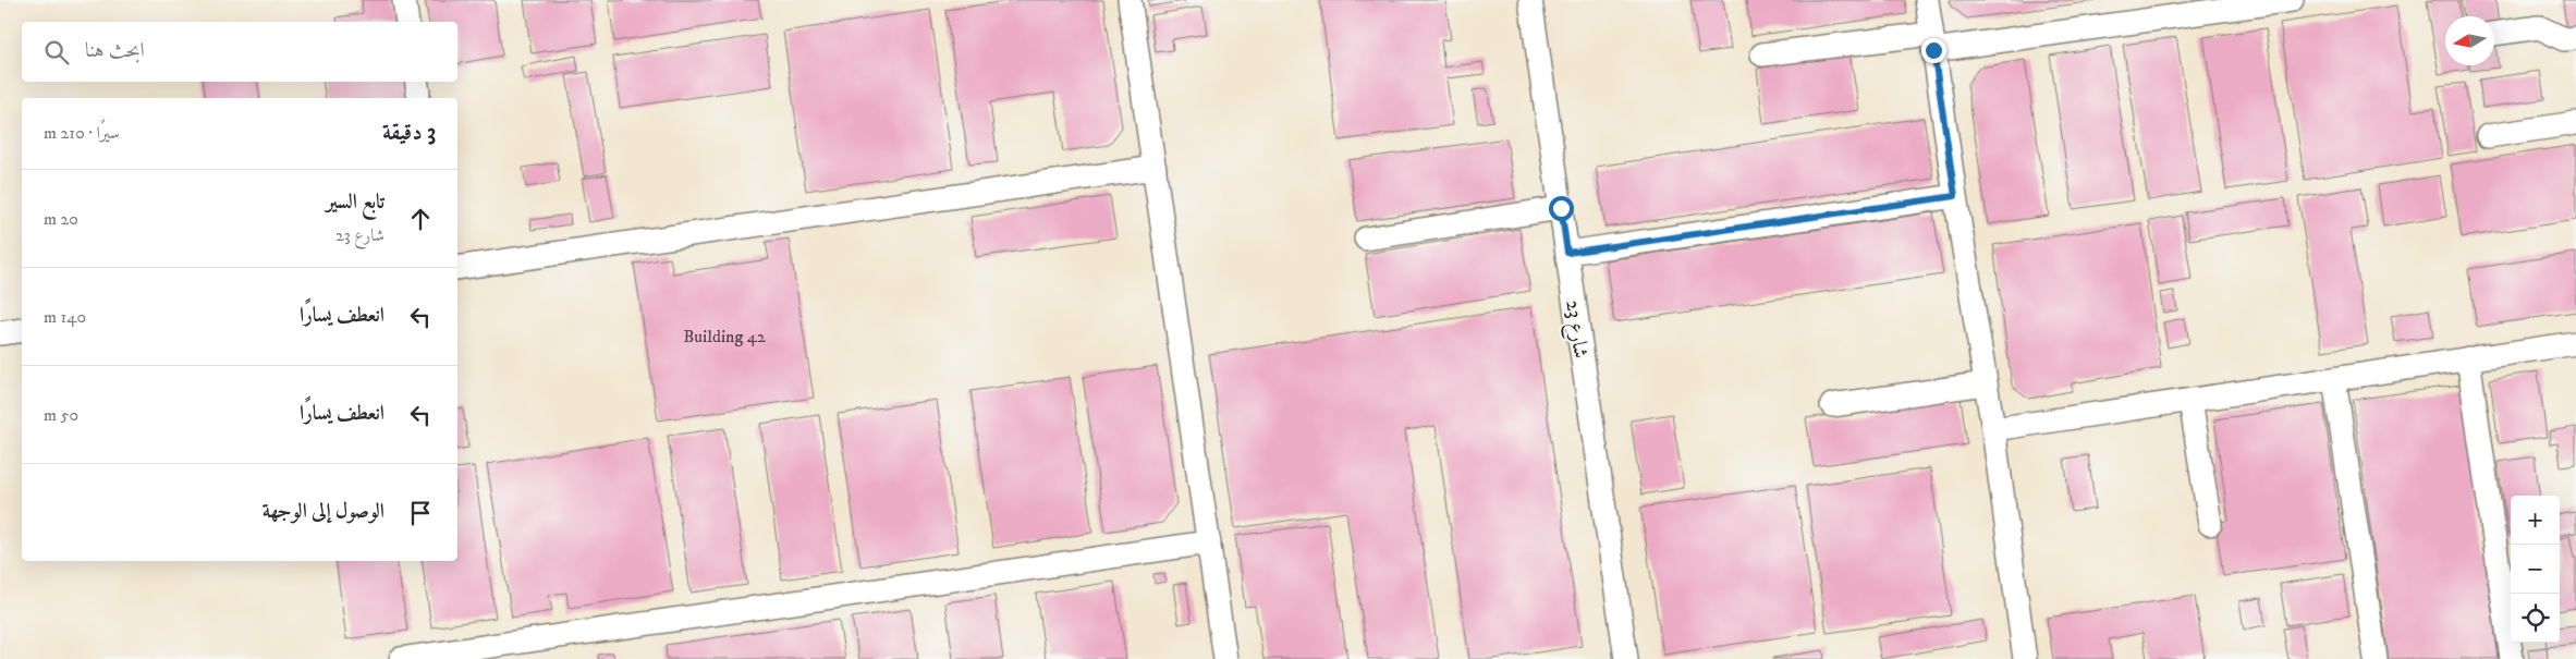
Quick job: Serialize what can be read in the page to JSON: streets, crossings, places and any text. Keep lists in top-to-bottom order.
{
  "streets": {
    "street": ["شارع 23"]
  },
  "house_numbers": ["Building 42"],
  "north": "left",
  "page": {
    "search": "ابحث هنا",
    "heading": ["3 دقيقة", "سيرًا · 210 m"],
    "list": [
      ["تابع السير", "شارع 23", "20 m"],
      ["انعطف يسارًا", "140 m"],
      ["انعطف يسارًا", "50 m"],
      "الوصول إلى الوجهة"
    ],
    "map_buttons": ["+", "−"]
  }
}
